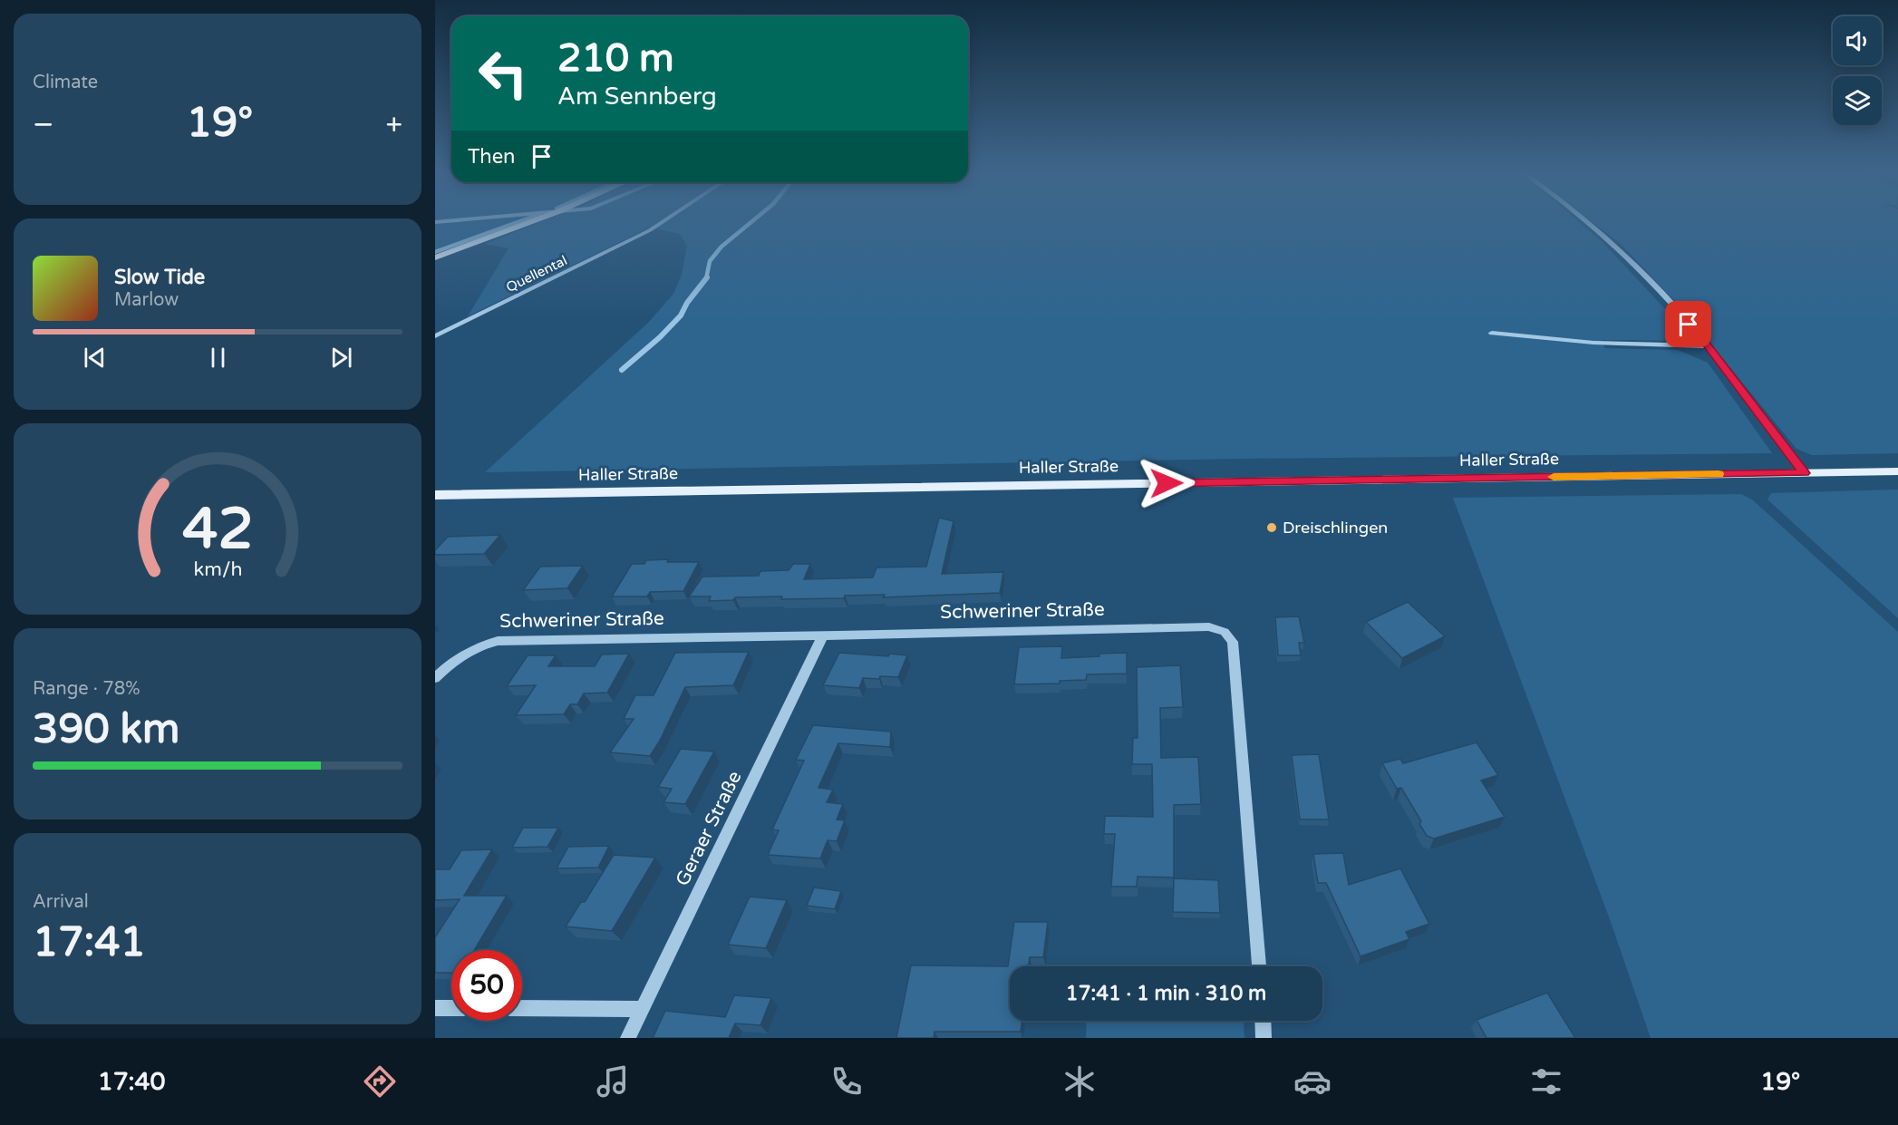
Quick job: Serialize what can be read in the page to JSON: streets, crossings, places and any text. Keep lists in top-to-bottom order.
{
  "streets": {
    "main road": ["Haller Straße"],
    "street": ["Quellental", "Schweriner Straße", "Geraer Straße"]
  },
  "crossings": [
    ["Schweriner Straße", "Geraer Straße"]
  ],
  "places": ["Dreischlingen"],
  "page": {
    "tile": [
      "Climate",
      ["Range · 78%", "390 km"],
      ["Arrival", "17:41"]
    ],
    "turn": ["210 m", "Am Sennberg"],
    "heat": ["−", "19°", "+"],
    "then": "Then",
    "song": ["Slow Tide", "Marlow"],
    "limit": "50",
    "trip": "17:41 · 1 min · 310 m",
    "tabs": ["17:40", "19°"],
    "gauge": ["42", "km/h"]
  }
}
